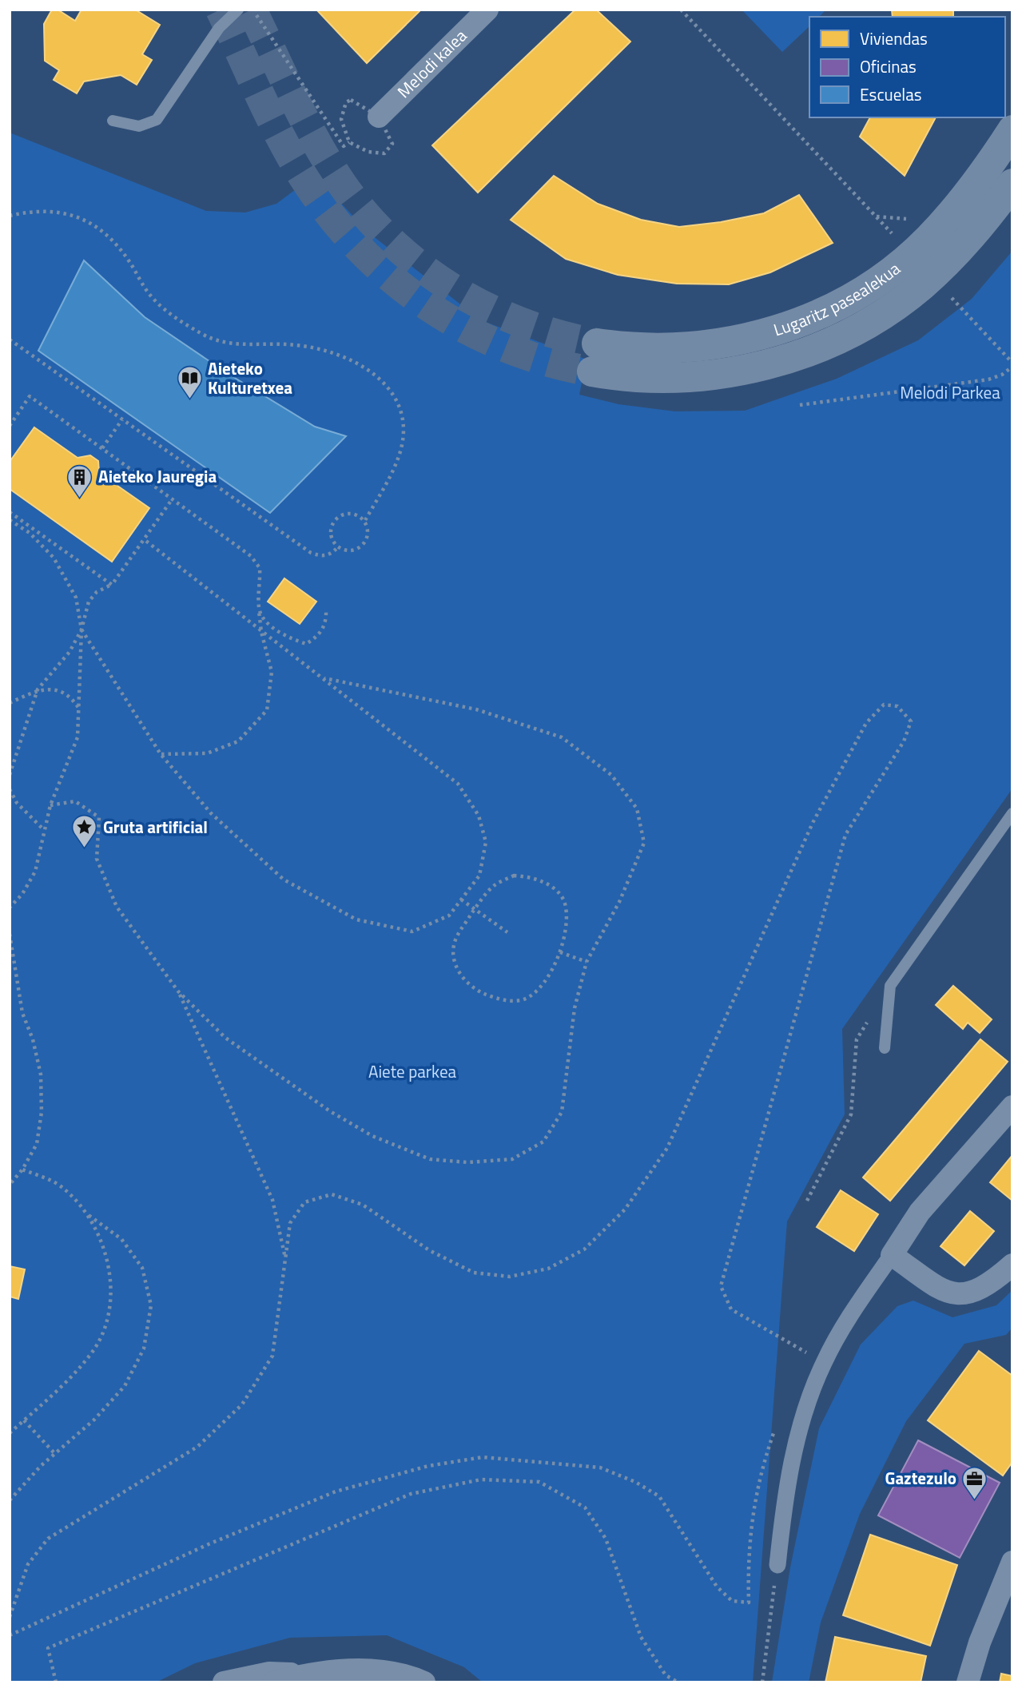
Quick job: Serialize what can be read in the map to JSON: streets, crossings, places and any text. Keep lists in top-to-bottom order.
{
  "streets": {
    "main road": ["Lugaritz pasealekua"],
    "street": ["Melodi kalea"]
  },
  "parks": ["Melodi Parkea", "Aiete parkea"],
  "places": {
    "library": ["Aieteko Kulturetxea"],
    "building": ["Aieteko Jauregia"],
    "place": ["Gruta artificial"],
    "office": ["Gaztezulo"]
  },
  "legend": ["Viviendas", "Oficinas", "Escuelas"]
}
